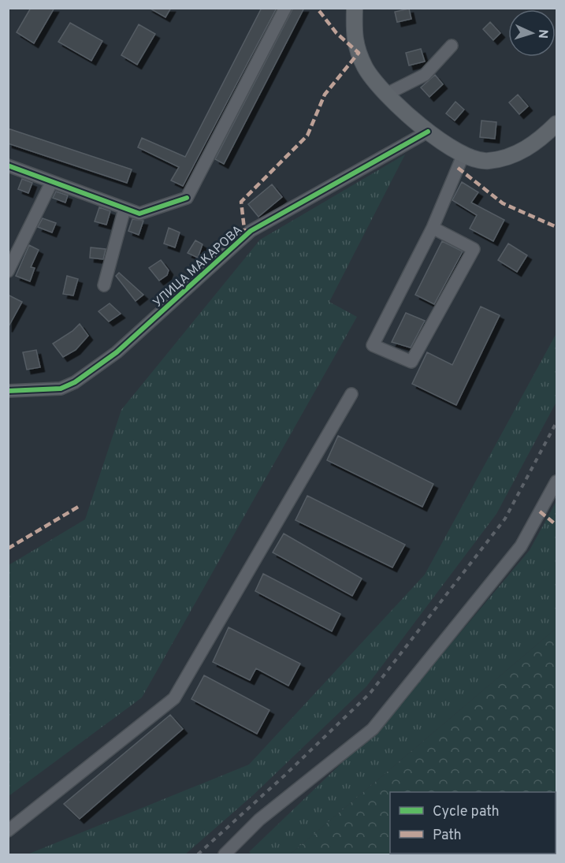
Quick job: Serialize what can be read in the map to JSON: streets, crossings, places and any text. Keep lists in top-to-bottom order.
{
  "streets": {
    "street": ["УЛИЦА МАКАРОВА"]
  },
  "legend": ["Cycle path", "Path"],
  "north": "right"
}
